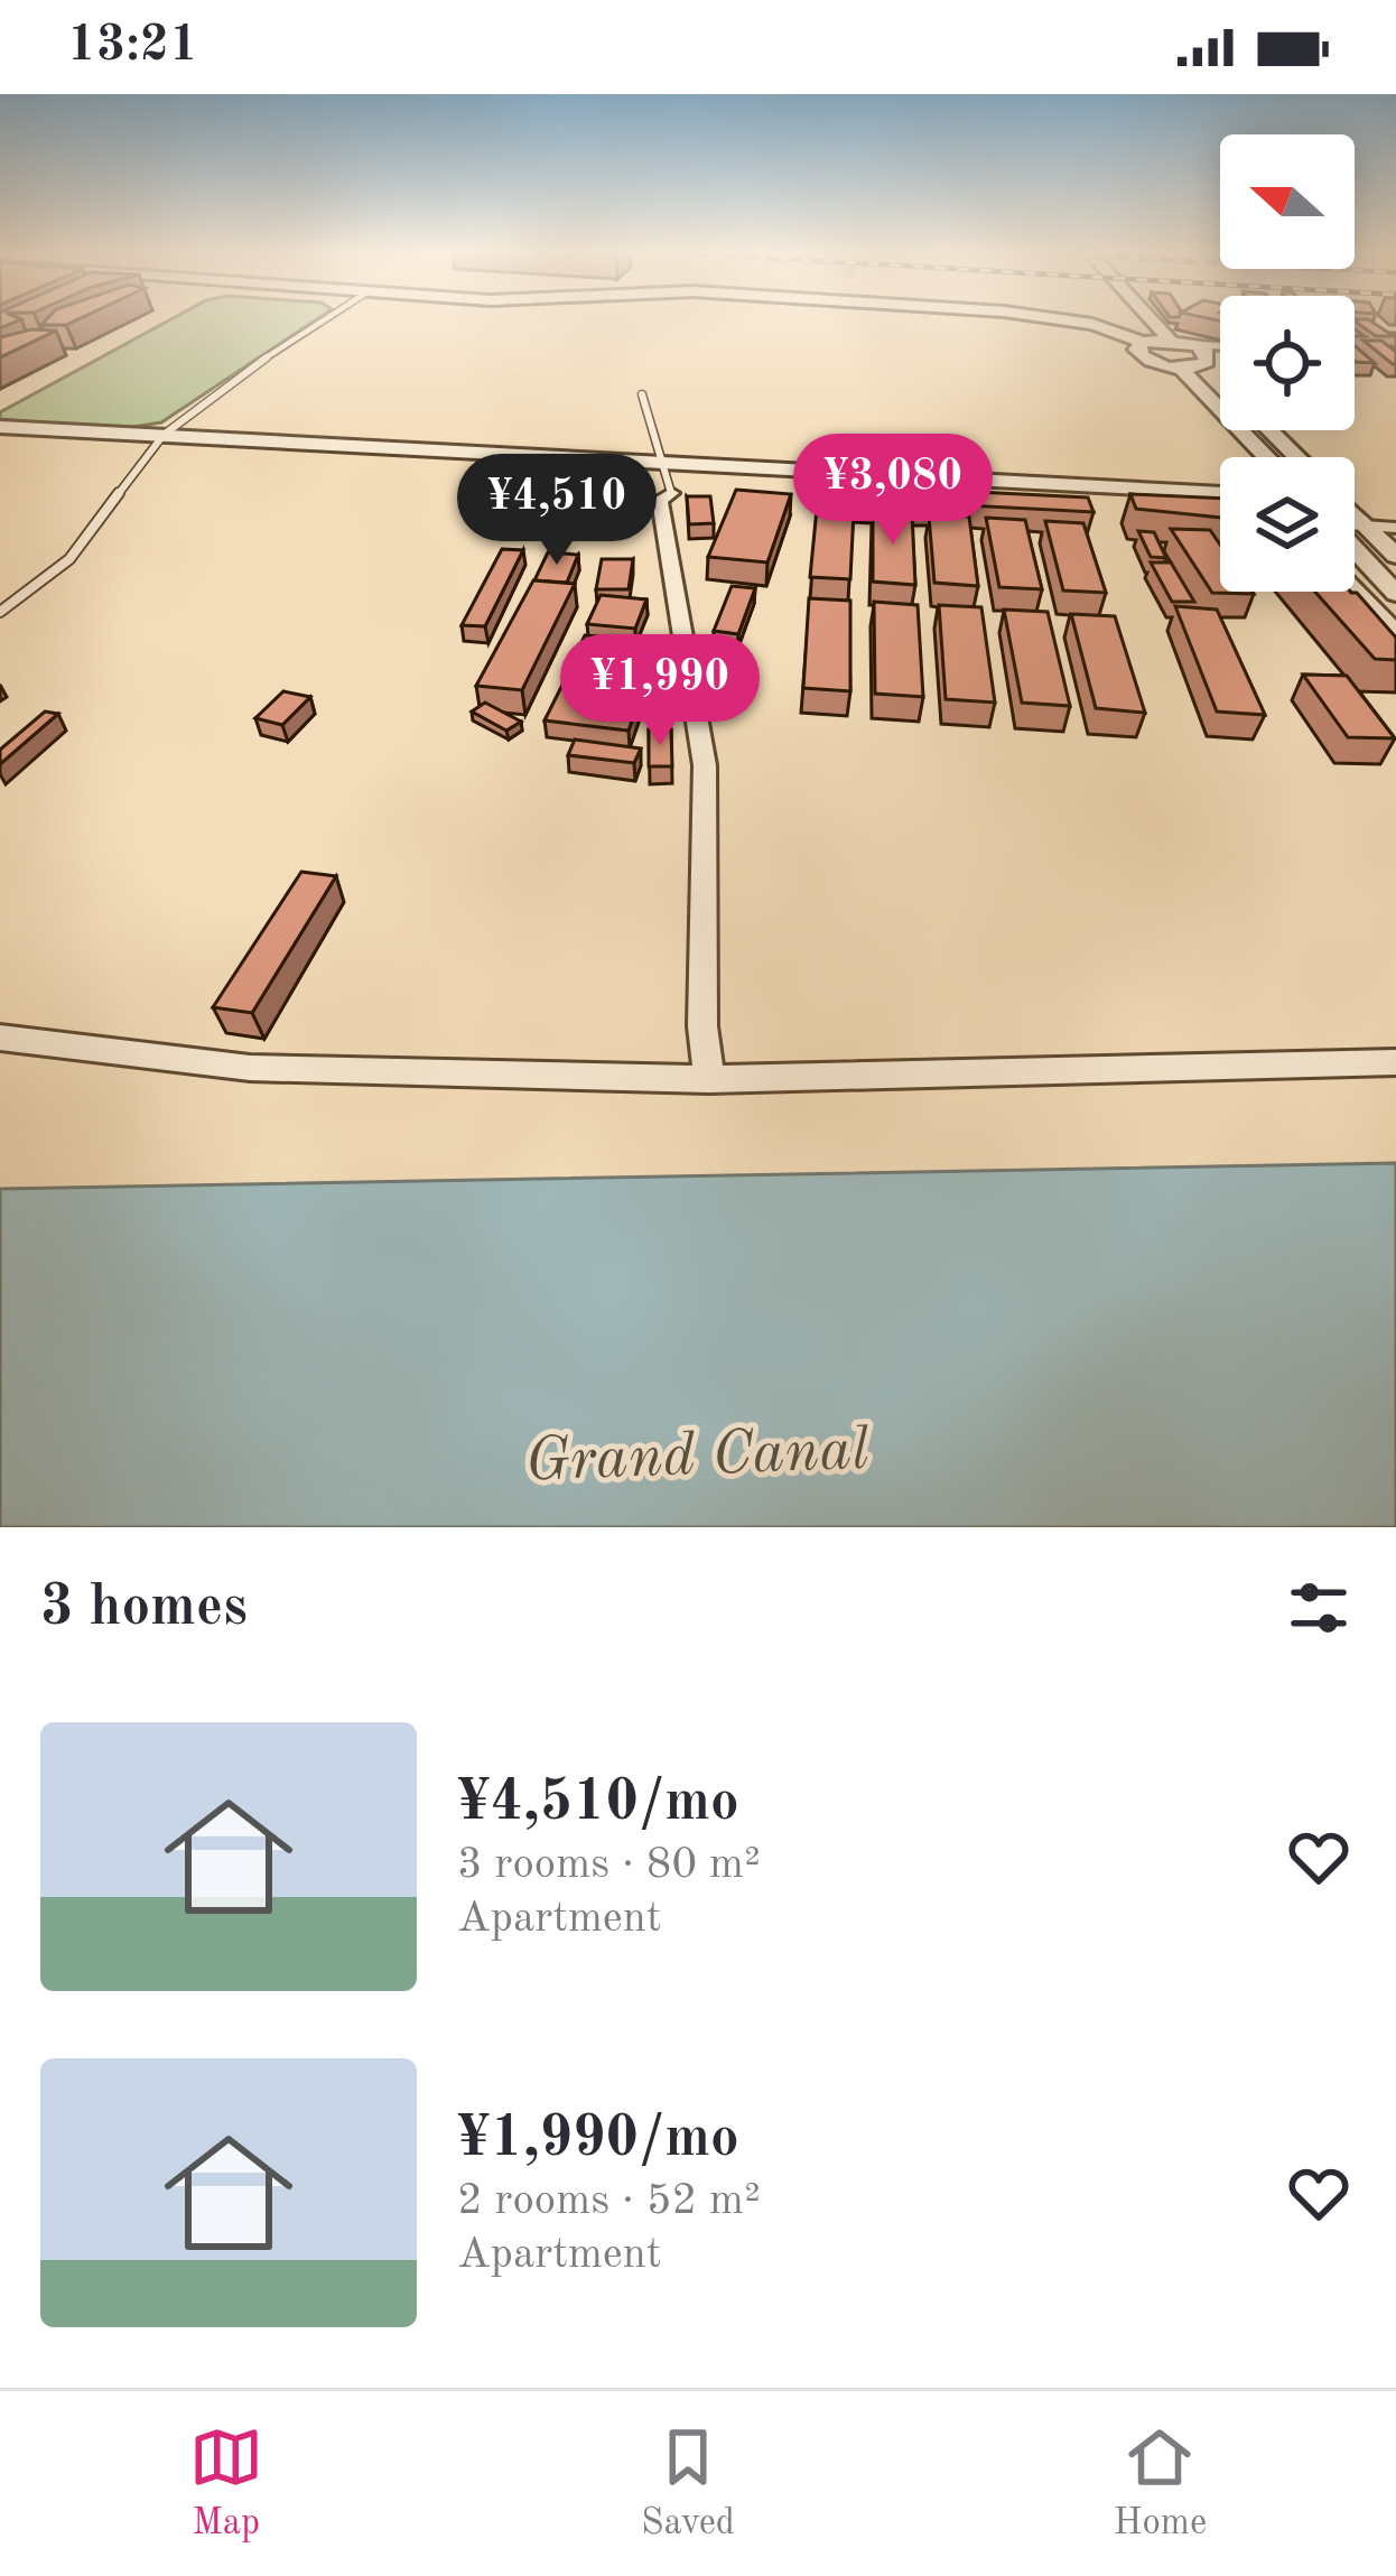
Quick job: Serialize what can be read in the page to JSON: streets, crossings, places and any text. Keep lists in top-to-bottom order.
{
  "water": ["Grand Canal"],
  "north": "left",
  "page": {
    "status": "13:21",
    "price": ["¥3,080", "¥4,510", "¥1,990"],
    "heading": "3 homes",
    "list": [
      {
        "name": "¥4,510/mo",
        "note": "3 rooms · 80 m² · Apartment"
      },
      {
        "name": "¥1,990/mo",
        "note": "2 rooms · 52 m² · Apartment"
      }
    ],
    "tabs": ["Map", "Saved", "Home"]
  }
}
